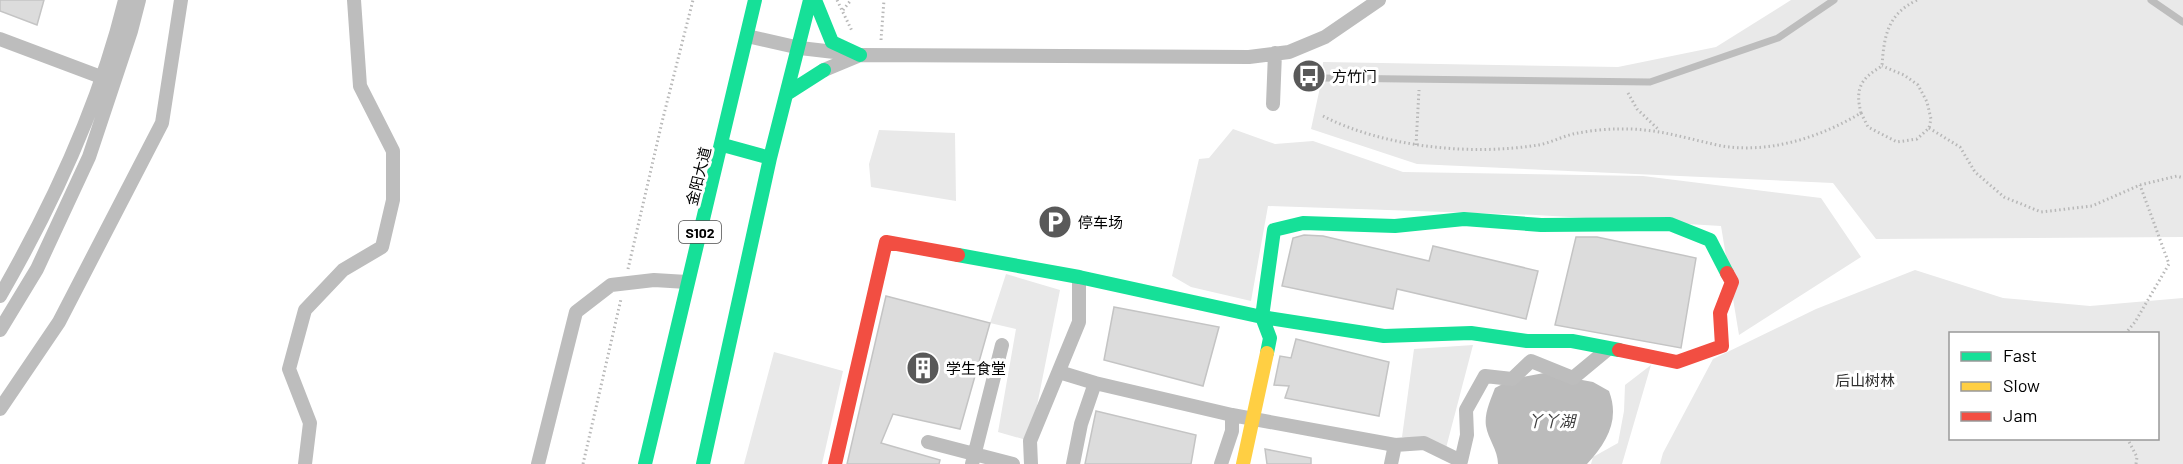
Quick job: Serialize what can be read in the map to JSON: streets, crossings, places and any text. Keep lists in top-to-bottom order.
{
  "streets": {
    "street": ["金阳大道", "S102"]
  },
  "water": ["丫丫湖"],
  "parks": ["后山树林"],
  "places": {
    "bus stop": ["方竹门"],
    "parking": ["停车场"],
    "building": ["学生食堂"]
  },
  "legend": ["Fast", "Slow", "Jam"]
}
